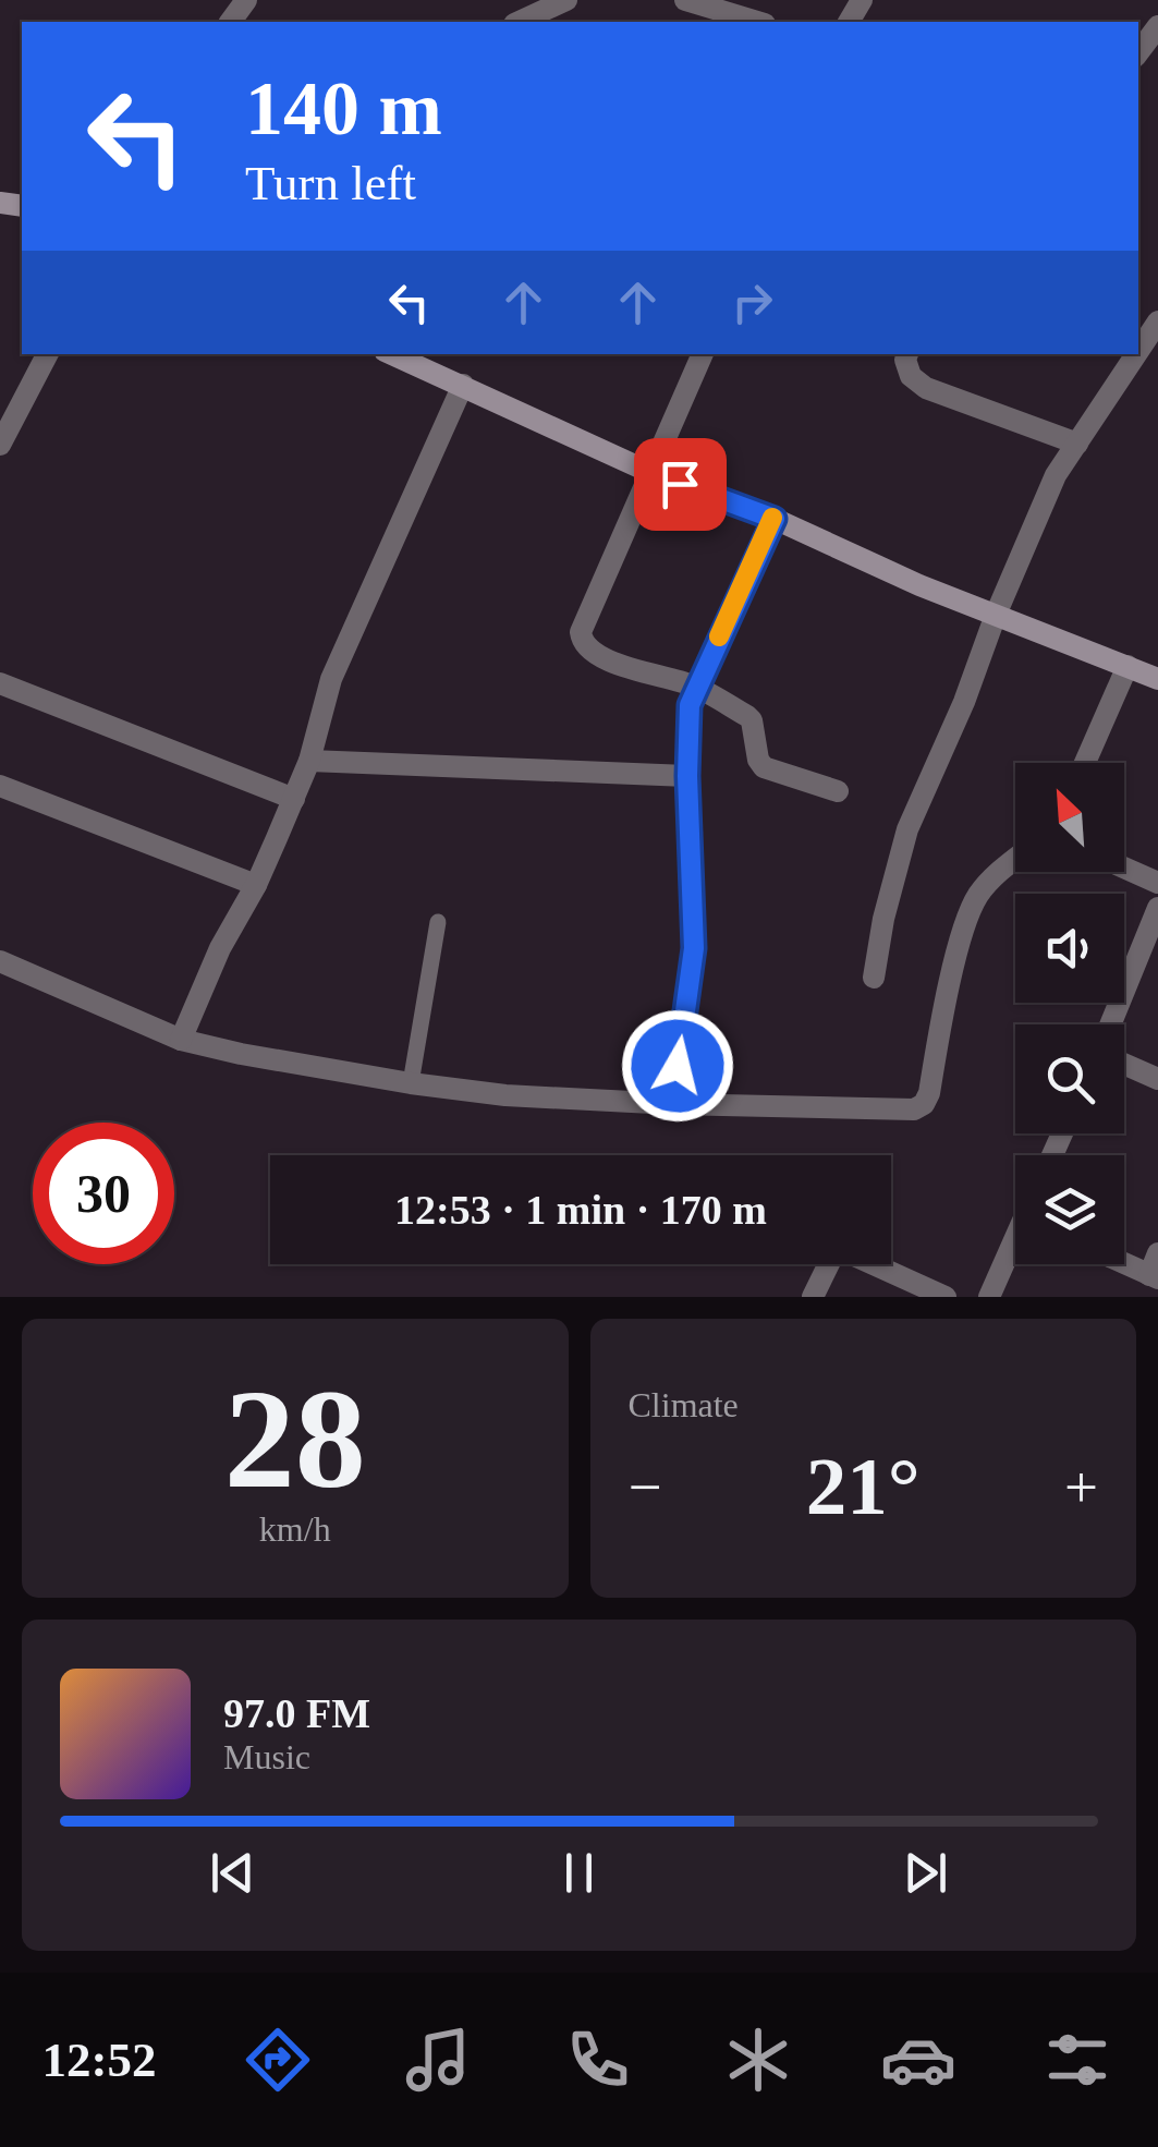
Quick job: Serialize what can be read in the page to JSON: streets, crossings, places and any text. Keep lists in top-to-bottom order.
{
  "north": "top left",
  "page": {
    "turn": ["140 m", "Turn left"],
    "limit": "30",
    "trip": "12:53 · 1 min · 170 m",
    "tile": [
      ["28", "km/h"],
      "Climate"
    ],
    "heat": ["−", "21°", "+"],
    "song": ["97.0 FM", "Music"],
    "tabs": "12:52"
  }
}
